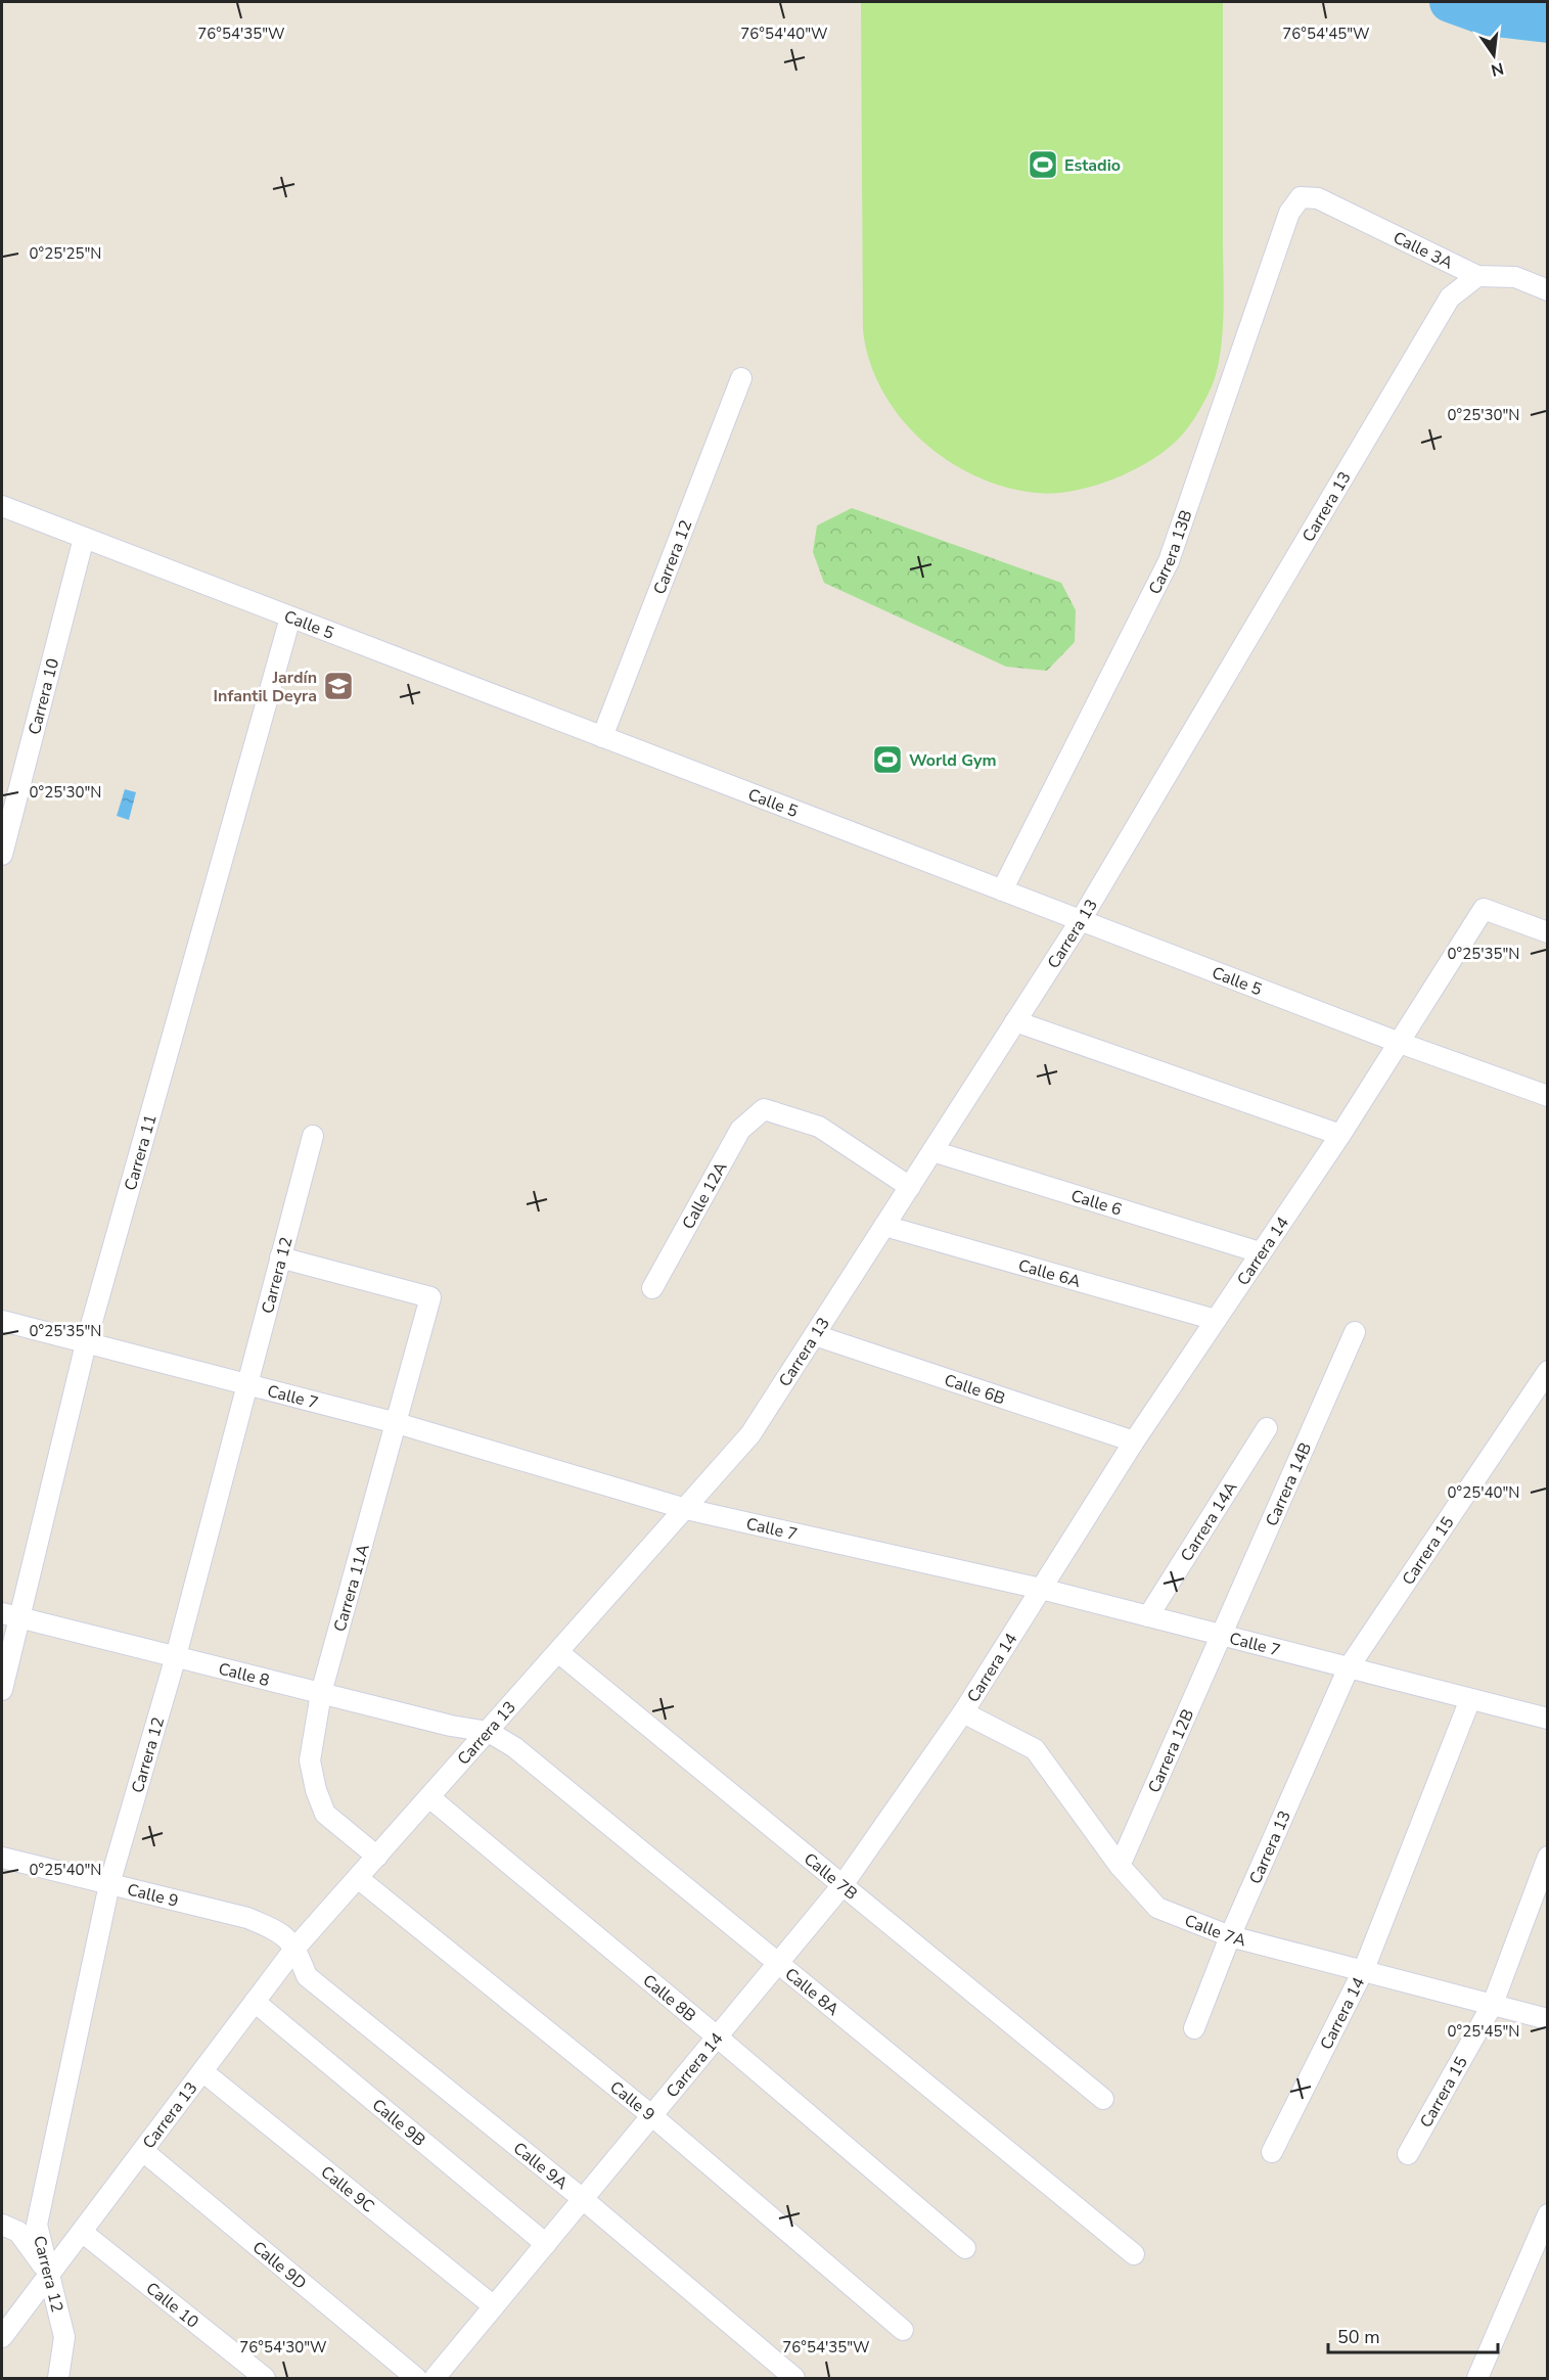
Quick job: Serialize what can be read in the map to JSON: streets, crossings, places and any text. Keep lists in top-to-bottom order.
{
  "streets": {
    "street": [
      "Calle 3A",
      "Carrera 13",
      "Carrera 13B",
      "Carrera 12",
      "Calle 5",
      "Carrera 10",
      "Carrera 11",
      "Calle 12A",
      "Calle 6",
      "Carrera 14",
      "Calle 6A",
      "Calle 6B",
      "Calle 7",
      "Carrera 14B",
      "Carrera 14A",
      "Carrera 15",
      "Carrera 11A",
      "Calle 8",
      "Carrera 12B",
      "Calle 7B",
      "Calle 9",
      "Calle 7A",
      "Calle 8A",
      "Calle 8B",
      "Calle 9B",
      "Calle 9A",
      "Calle 9C",
      "Calle 9D",
      "Calle 10"
    ]
  },
  "crossings": [
    ["Calle 3A", "Carrera 13"],
    ["Calle 3A", "Carrera 13B"],
    ["Carrera 13", "Carrera 12"],
    ["Carrera 13", "Calle 5"],
    ["Carrera 13", "Calle 12A"],
    ["Carrera 13", "Calle 6"],
    ["Carrera 13", "Calle 6A"],
    ["Carrera 13", "Calle 6B"],
    ["Carrera 13", "Calle 7"],
    ["Carrera 13", "Carrera 15"],
    ["Carrera 13", "Carrera 11A"],
    ["Carrera 13", "Calle 8"],
    ["Carrera 13", "Calle 7B"],
    ["Carrera 13", "Calle 9"],
    ["Carrera 13", "Calle 7A"],
    ["Carrera 13", "Calle 8A"],
    ["Carrera 13", "Calle 8B"],
    ["Carrera 13", "Calle 9B"],
    ["Carrera 13", "Calle 9A"],
    ["Carrera 13", "Calle 9C"],
    ["Carrera 13", "Calle 9D"],
    ["Carrera 13", "Calle 10"],
    ["Carrera 13B", "Calle 5"],
    ["Carrera 12", "Calle 5"],
    ["Carrera 12", "Calle 7"],
    ["Carrera 12", "Carrera 11A"],
    ["Carrera 12", "Calle 8"],
    ["Carrera 12", "Calle 9"],
    ["Calle 5", "Carrera 10"],
    ["Calle 5", "Carrera 11"],
    ["Calle 5", "Carrera 14"],
    ["Carrera 11", "Calle 7"],
    ["Carrera 11", "Calle 8"],
    ["Calle 6", "Carrera 14"],
    ["Carrera 14", "Calle 6A"],
    ["Carrera 14", "Calle 6B"],
    ["Carrera 14", "Calle 7"],
    ["Carrera 14", "Calle 7B"],
    ["Carrera 14", "Calle 9"],
    ["Carrera 14", "Calle 7A"],
    ["Carrera 14", "Calle 8A"],
    ["Carrera 14", "Calle 8B"],
    ["Carrera 14", "Calle 9B"],
    ["Carrera 14", "Calle 9A"],
    ["Carrera 14", "Calle 9C"],
    ["Calle 7", "Carrera 14B"],
    ["Calle 7", "Carrera 14A"],
    ["Calle 7", "Carrera 15"],
    ["Calle 7", "Carrera 11A"],
    ["Calle 7", "Carrera 12B"],
    ["Carrera 14B", "Carrera 12B"],
    ["Carrera 15", "Calle 7A"],
    ["Carrera 11A", "Calle 8"],
    ["Calle 8", "Calle 8A"],
    ["Carrera 12B", "Calle 7A"],
    ["Calle 9", "Calle 9A"]
  ],
  "places": {
    "sports": ["Estadio", "World Gym"],
    "school or university": ["Jardín Infantil Deyra"]
  },
  "scale_bar": "50 m",
  "north": "bottom",
  "coordinates": [
    "76°54'35\"W",
    "76°54'40\"W",
    "76°54'45\"W",
    "0°25'25\"N",
    "0°25'30\"N",
    "0°25'35\"N",
    "0°25'40\"N",
    "0°25'45\"N",
    "76°54'30\"W"
  ]
}
